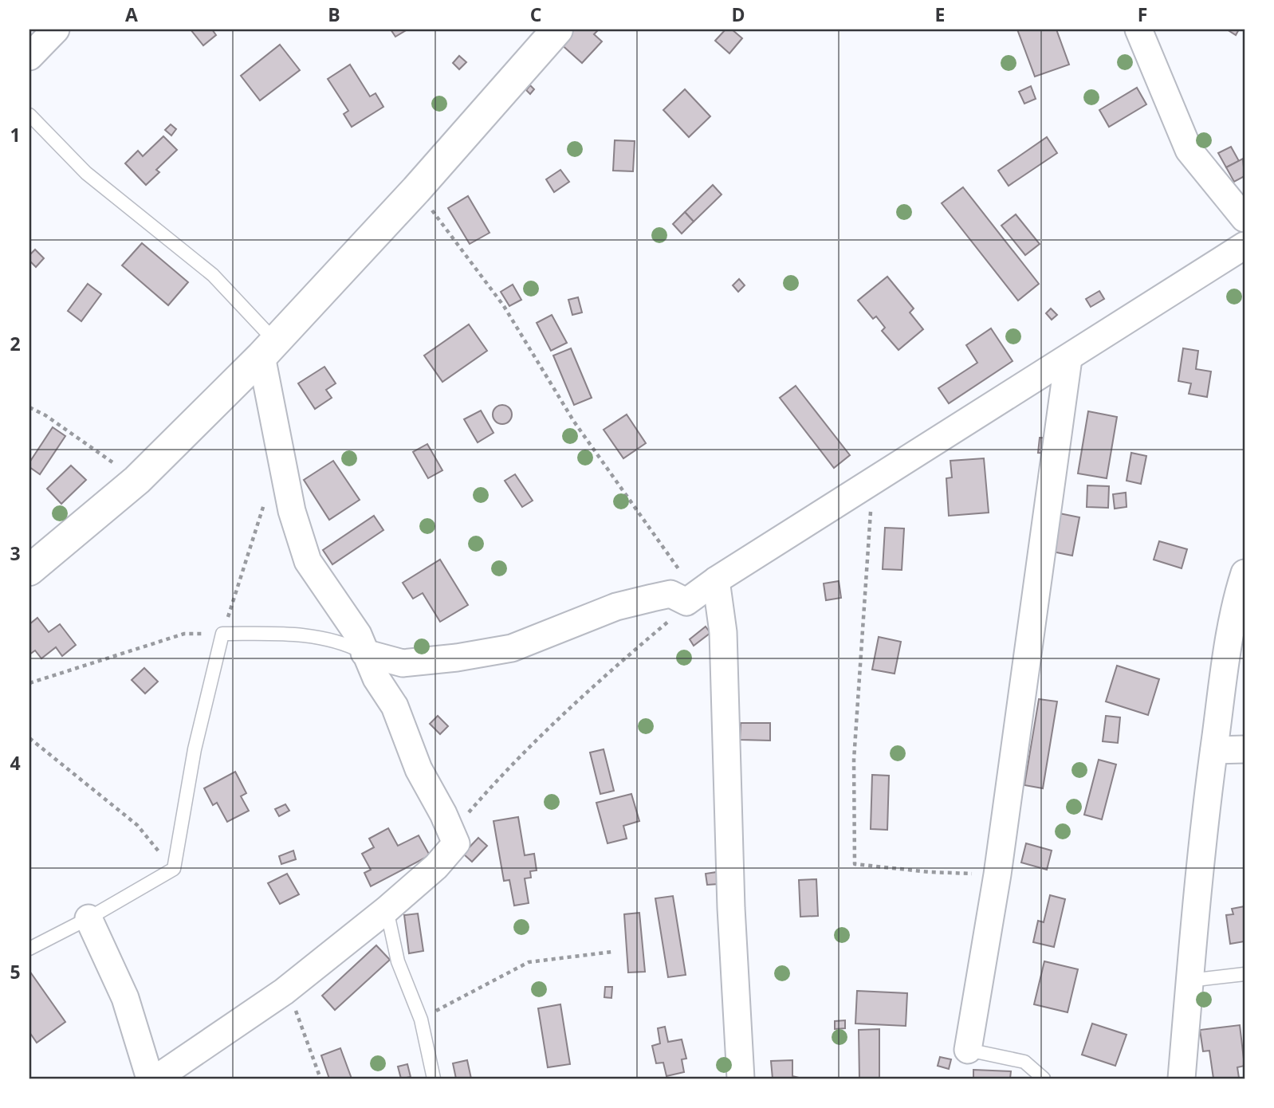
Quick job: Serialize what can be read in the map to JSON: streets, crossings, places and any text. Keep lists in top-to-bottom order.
{
  "grid": {
    "columns": [
      "A",
      "B",
      "C",
      "D",
      "E",
      "F"
    ],
    "rows": [
      "1",
      "2",
      "3",
      "4",
      "5"
    ]
  }
}
